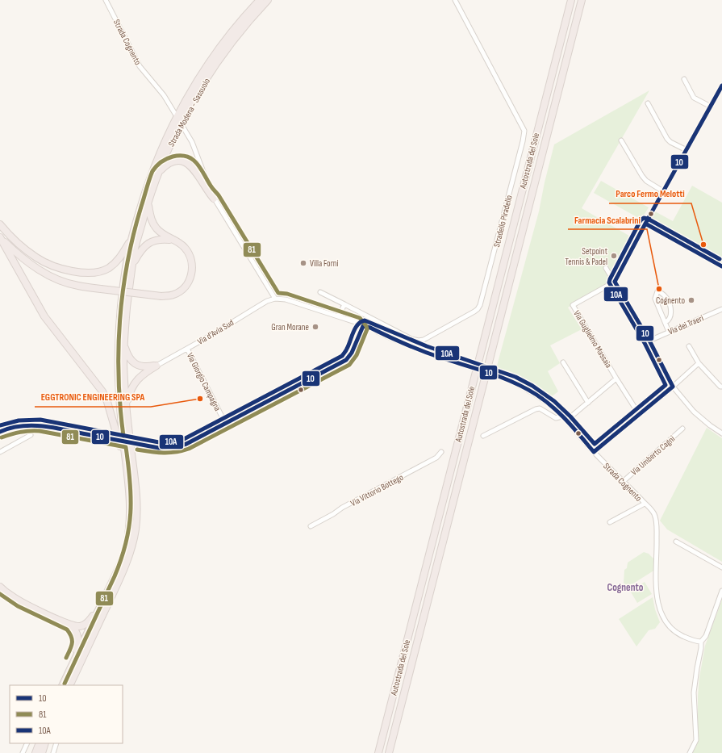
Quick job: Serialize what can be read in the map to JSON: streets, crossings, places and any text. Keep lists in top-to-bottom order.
{
  "streets": {
    "highway": ["Strada Modena - Sassuolo", "Autostrada del Sole"],
    "street": [
      "Strada Cognento",
      "Stradello Piradello",
      "Via dei Traeri",
      "Via d'Avia Sud",
      "Via Guglielmo Massaia",
      "Via Giorgio Campagna",
      "Via Umberto Cagni",
      "Via Vittorio Bottego"
    ]
  },
  "crossings": [
    ["Strada Cognento", "Via d'Avia Sud"],
    ["Strada Cognento", "Via Umberto Cagni"],
    ["Via d'Avia Sud", "Via Giorgio Campagna"]
  ],
  "districts": ["Cognento"],
  "places": [
    "Parco Fermo Melotti",
    "Setpoint Tennis & Padel",
    "Villa Forni",
    "Farmacia Scalabrini",
    "Cognento",
    "Gran Morane",
    "EGGTRONIC ENGINEERING SPA"
  ],
  "lines": ["transit line 10", "transit line 81", "transit line 10A"],
  "legend": ["10", "81", "10A"]
}
